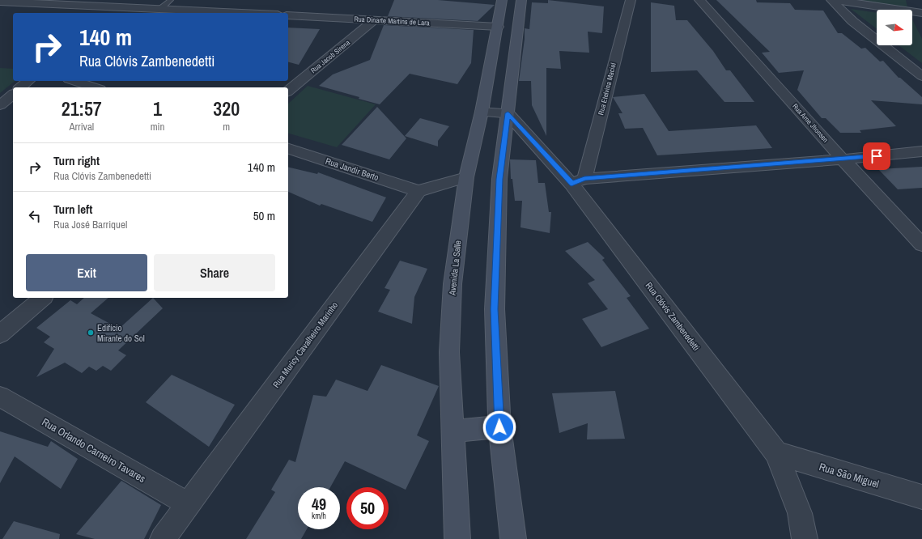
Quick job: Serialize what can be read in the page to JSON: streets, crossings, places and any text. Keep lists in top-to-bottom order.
{
  "streets": {
    "main road": ["Avenida La Salle"],
    "street": [
      "Rua Dinarte Martins de Lara",
      "Rua Jacob Sirena",
      "Rua Etelvina Maciel",
      "Rua Arne Jhonsen",
      "Rua Jandir Berto",
      "Rua Clóvis Zambenedetti",
      "Rua Muricy Cavalheiro Marinho",
      "Rua Orlando Carneiro Tavares",
      "Rua São Miguel"
    ]
  },
  "crossings": [
    ["Rua Dinarte Martins de Lara", "Rua Jacob Sirena"],
    ["Rua Dinarte Martins de Lara", "Avenida La Salle"],
    ["Rua Etelvina Maciel", "Rua Clóvis Zambenedetti"],
    ["Rua Jandir Berto", "Rua Muricy Cavalheiro Marinho"],
    ["Rua Clóvis Zambenedetti", "Rua São Miguel"],
    ["Rua Muricy Cavalheiro Marinho", "Rua Orlando Carneiro Tavares"]
  ],
  "places": ["Edifício Mirante do Sol"],
  "north": "right",
  "page": {
    "turn": ["140 m", "Rua Clóvis Zambenedetti"],
    "eta": [
      "21:57",
      "Arrival",
      "1",
      "min",
      "320",
      "m"
    ],
    "list": [
      {
        "name": "Turn right",
        "note": "Rua Clóvis Zambenedetti",
        "value": "140 m"
      },
      {
        "name": "Turn left",
        "note": "Rua José Barriquel",
        "value": "50 m"
      }
    ],
    "buttons": ["Exit", "Share"],
    "speed": "49 km/h",
    "limit": "50"
  }
}
